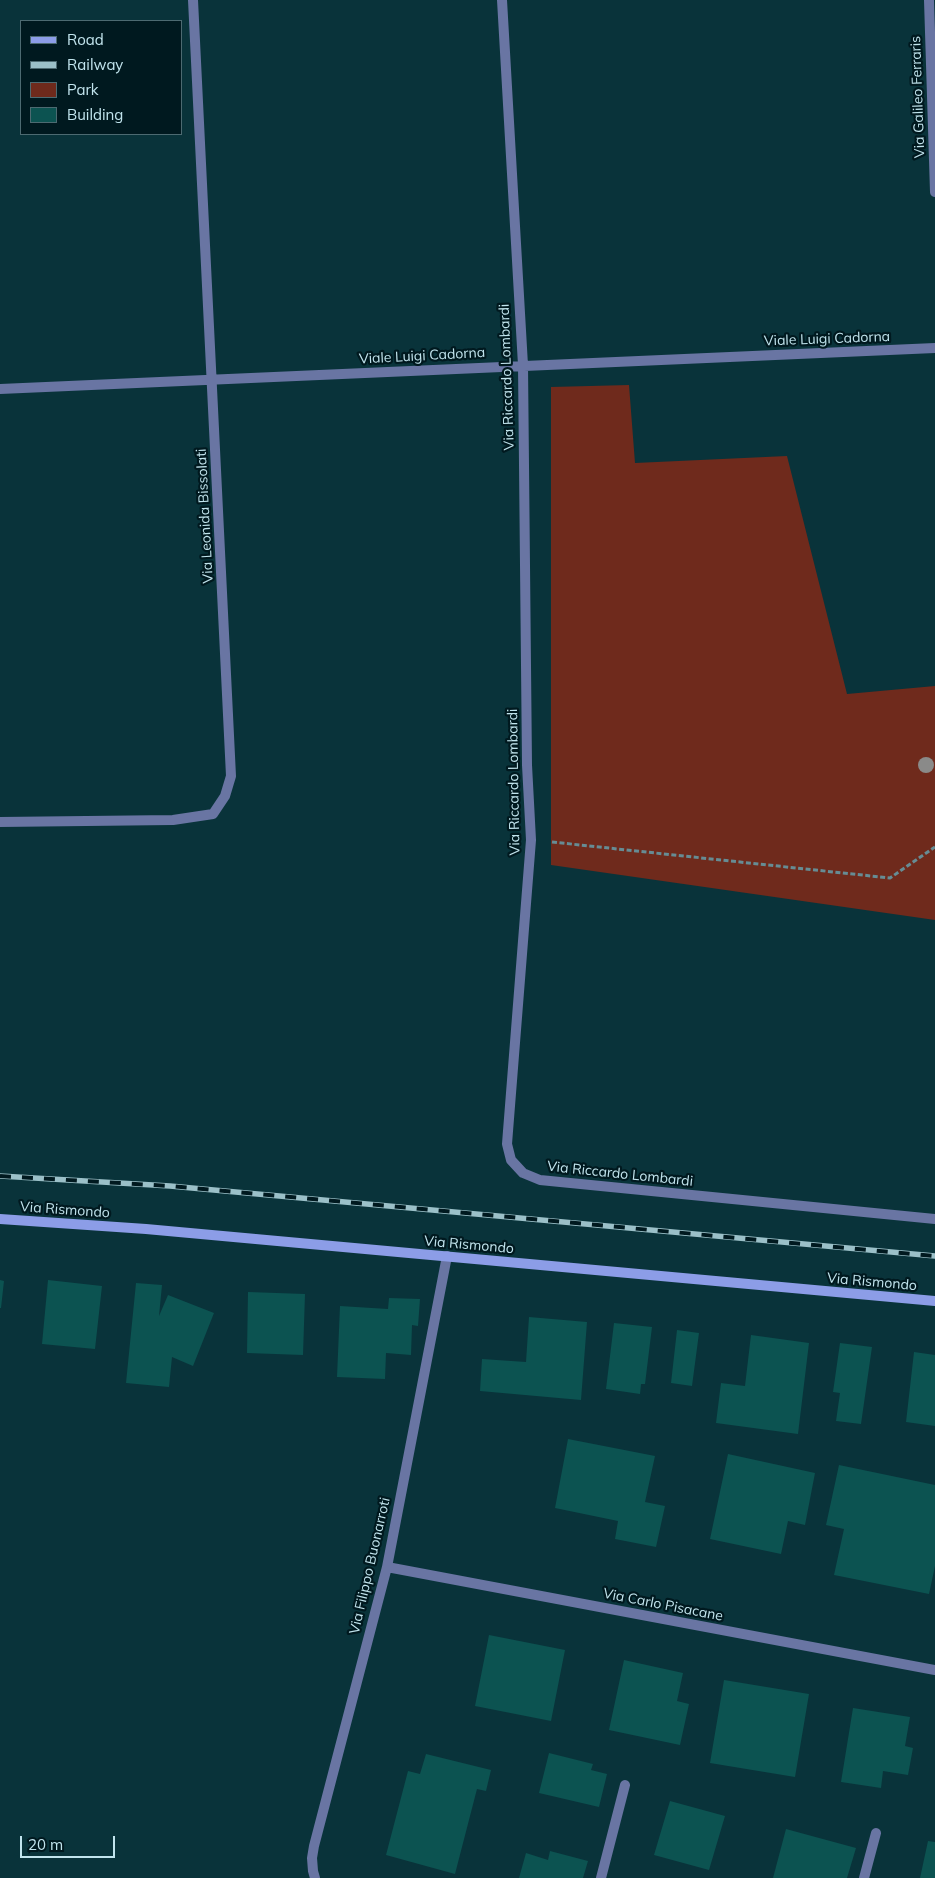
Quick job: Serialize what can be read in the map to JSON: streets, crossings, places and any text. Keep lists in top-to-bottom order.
{
  "streets": {
    "street": [
      "Via Galileo Ferraris",
      "Viale Luigi Cadorna",
      "Via Riccardo Lombardi",
      "Via Leonida Bissolati",
      "Via Rismondo",
      "Via Filippo Buonarroti",
      "Via Carlo Pisacane"
    ]
  },
  "crossings": [
    ["Viale Luigi Cadorna", "Via Riccardo Lombardi"],
    ["Viale Luigi Cadorna", "Via Leonida Bissolati"],
    ["Via Rismondo", "Via Filippo Buonarroti"],
    ["Via Filippo Buonarroti", "Via Carlo Pisacane"]
  ],
  "legend": [
    "Road",
    "Railway",
    "Park",
    "Building"
  ],
  "scale_bar": "20 m"
}
